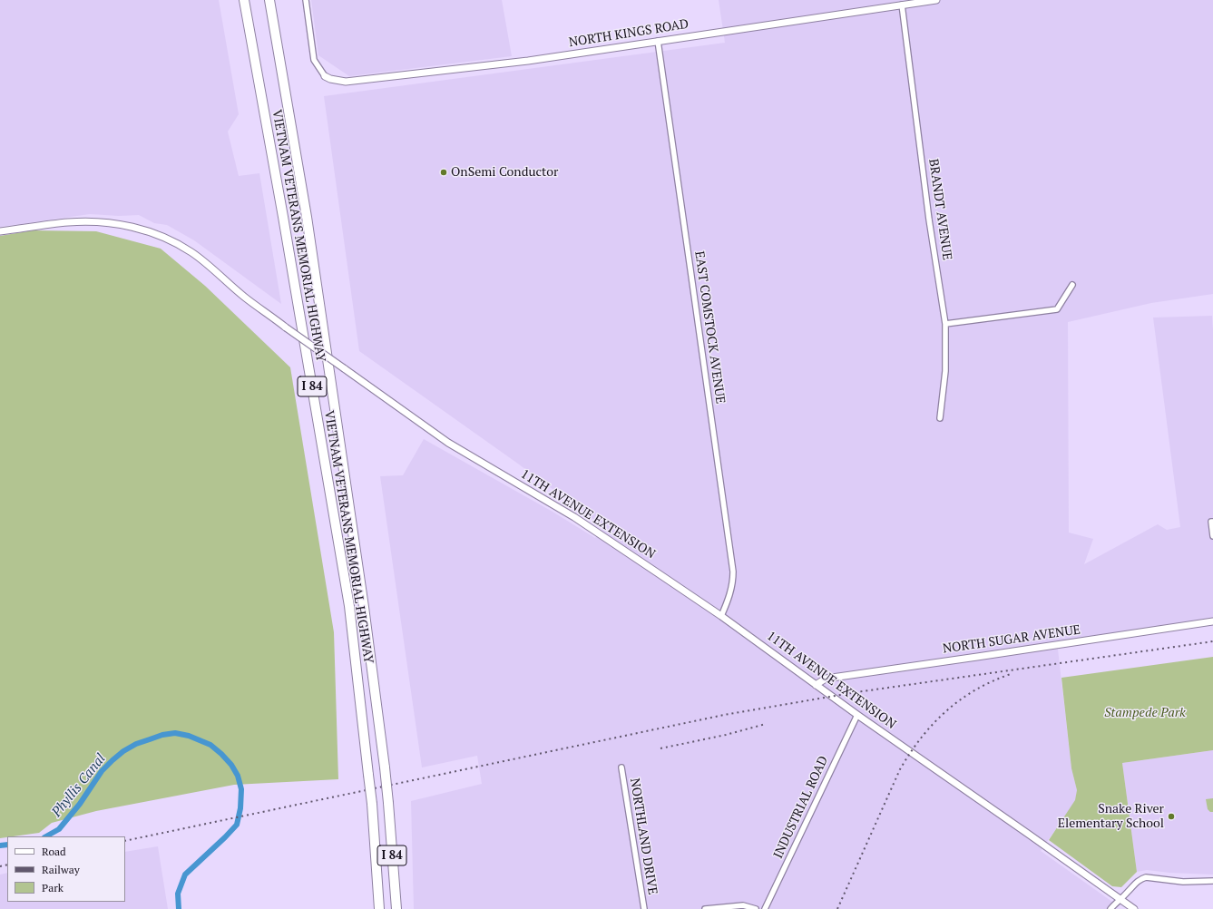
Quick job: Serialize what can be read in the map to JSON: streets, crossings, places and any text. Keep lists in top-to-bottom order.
{
  "streets": {
    "highway": ["VIETNAM VETERANS MEMORIAL HIGHWAY", "I 84"],
    "street": [
      "NORTH KINGS ROAD",
      "BRANDT AVENUE",
      "EAST COMSTOCK AVENUE",
      "11TH AVENUE EXTENSION",
      "NORTH SUGAR AVENUE",
      "INDUSTRIAL ROAD",
      "NORTHLAND DRIVE"
    ]
  },
  "crossings": [
    ["NORTH KINGS ROAD", "BRANDT AVENUE"],
    ["NORTH KINGS ROAD", "EAST COMSTOCK AVENUE"],
    ["EAST COMSTOCK AVENUE", "11TH AVENUE EXTENSION"],
    ["11TH AVENUE EXTENSION", "NORTH SUGAR AVENUE"],
    ["11TH AVENUE EXTENSION", "INDUSTRIAL ROAD"]
  ],
  "water": ["Phyllis Canal"],
  "parks": ["Stampede Park"],
  "places": ["OnSemi Conductor", "Snake River Elementary School"],
  "legend": ["Road", "Railway", "Park"]
}
